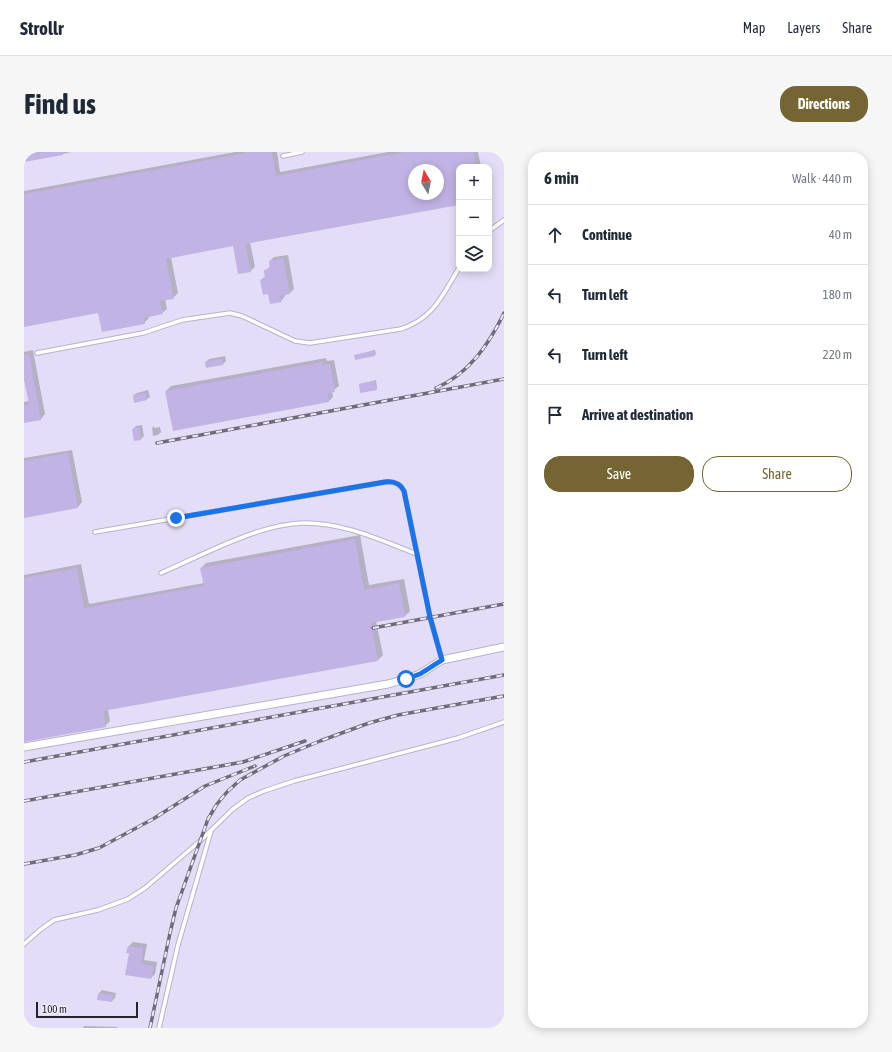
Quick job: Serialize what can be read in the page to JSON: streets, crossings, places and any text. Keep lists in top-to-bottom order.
{
  "scale_bar": "100 m",
  "north": "top",
  "page": {
    "header": "Strollr",
    "nav": ["Map", "Layers", "Share"],
    "buttons": [
      "Directions",
      ["Save", "Share"]
    ],
    "title": "Find us",
    "heading": ["6 min", "Walk · 440 m"],
    "map_buttons": ["+", "−"],
    "list": [
      ["Continue", "40 m"],
      ["Turn left", "180 m"],
      ["Turn left", "220 m"],
      "Arrive at destination"
    ],
    "scale": "100 m"
  }
}
